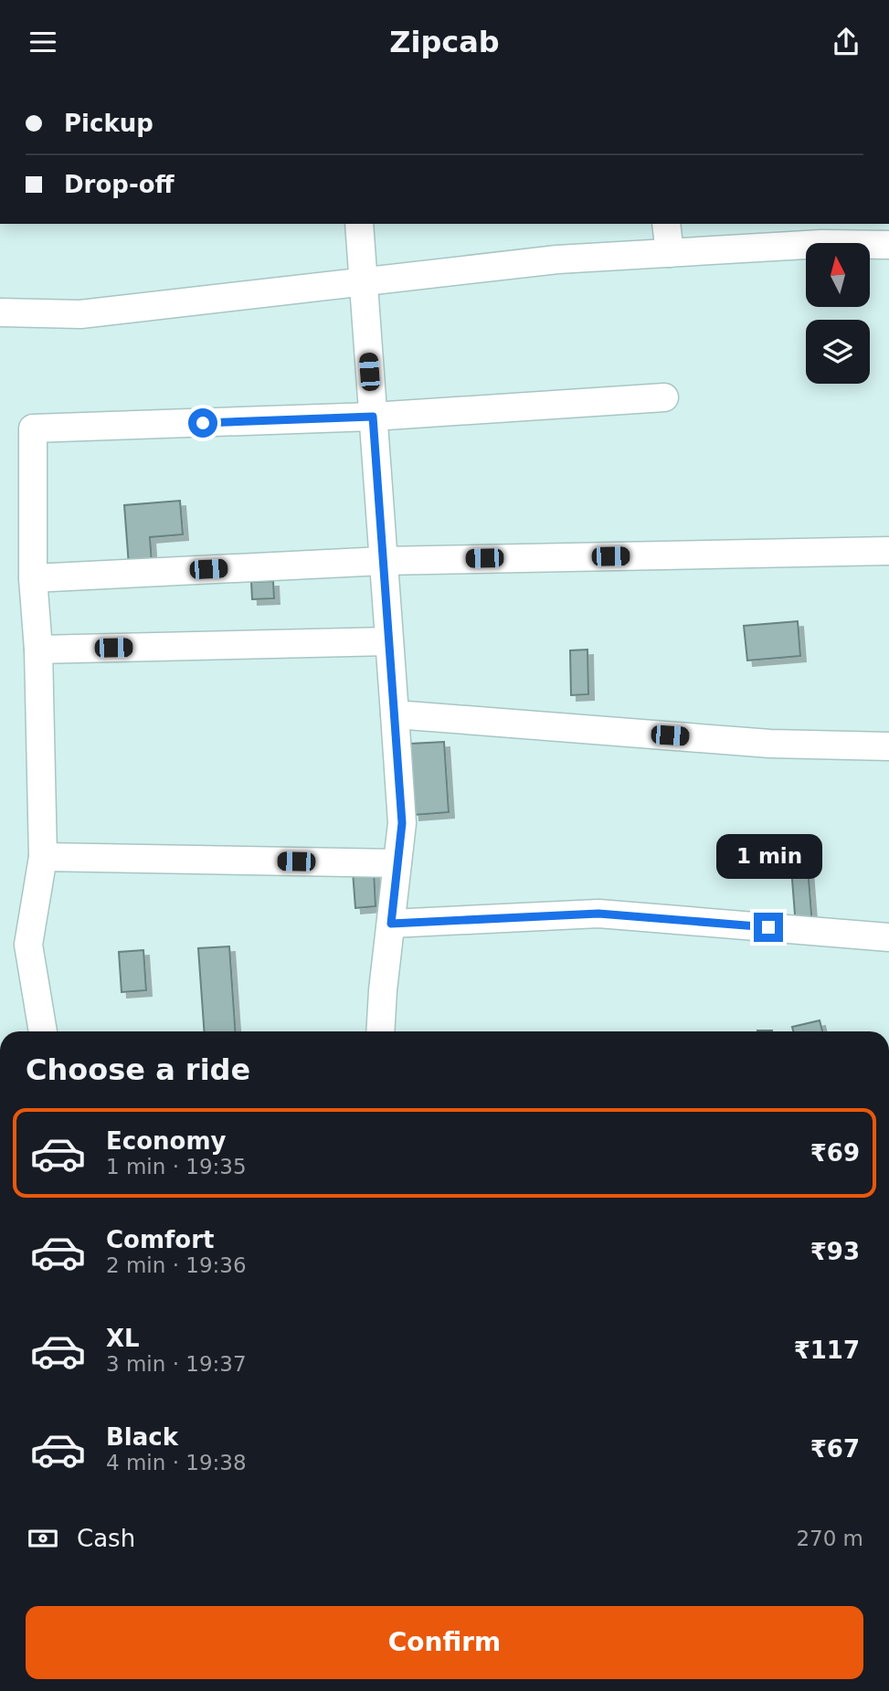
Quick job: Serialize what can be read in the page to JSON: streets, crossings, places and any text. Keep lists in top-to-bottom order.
{
  "north": "top",
  "page": {
    "header": "Zipcab",
    "banner": ["Pickup", "Drop-off"],
    "bubble": "1 min",
    "heading": "Choose a ride",
    "list": [
      {
        "name": "Economy",
        "note": "1 min · 19:35",
        "value": "₹69"
      },
      {
        "name": "Comfort",
        "note": "2 min · 19:36",
        "value": "₹93"
      },
      {
        "name": "XL",
        "note": "3 min · 19:37",
        "value": "₹117"
      },
      {
        "name": "Black",
        "note": "4 min · 19:38",
        "value": "₹67"
      }
    ],
    "pay": ["Cash", "270 m"],
    "buttons": "Confirm"
  }
}
